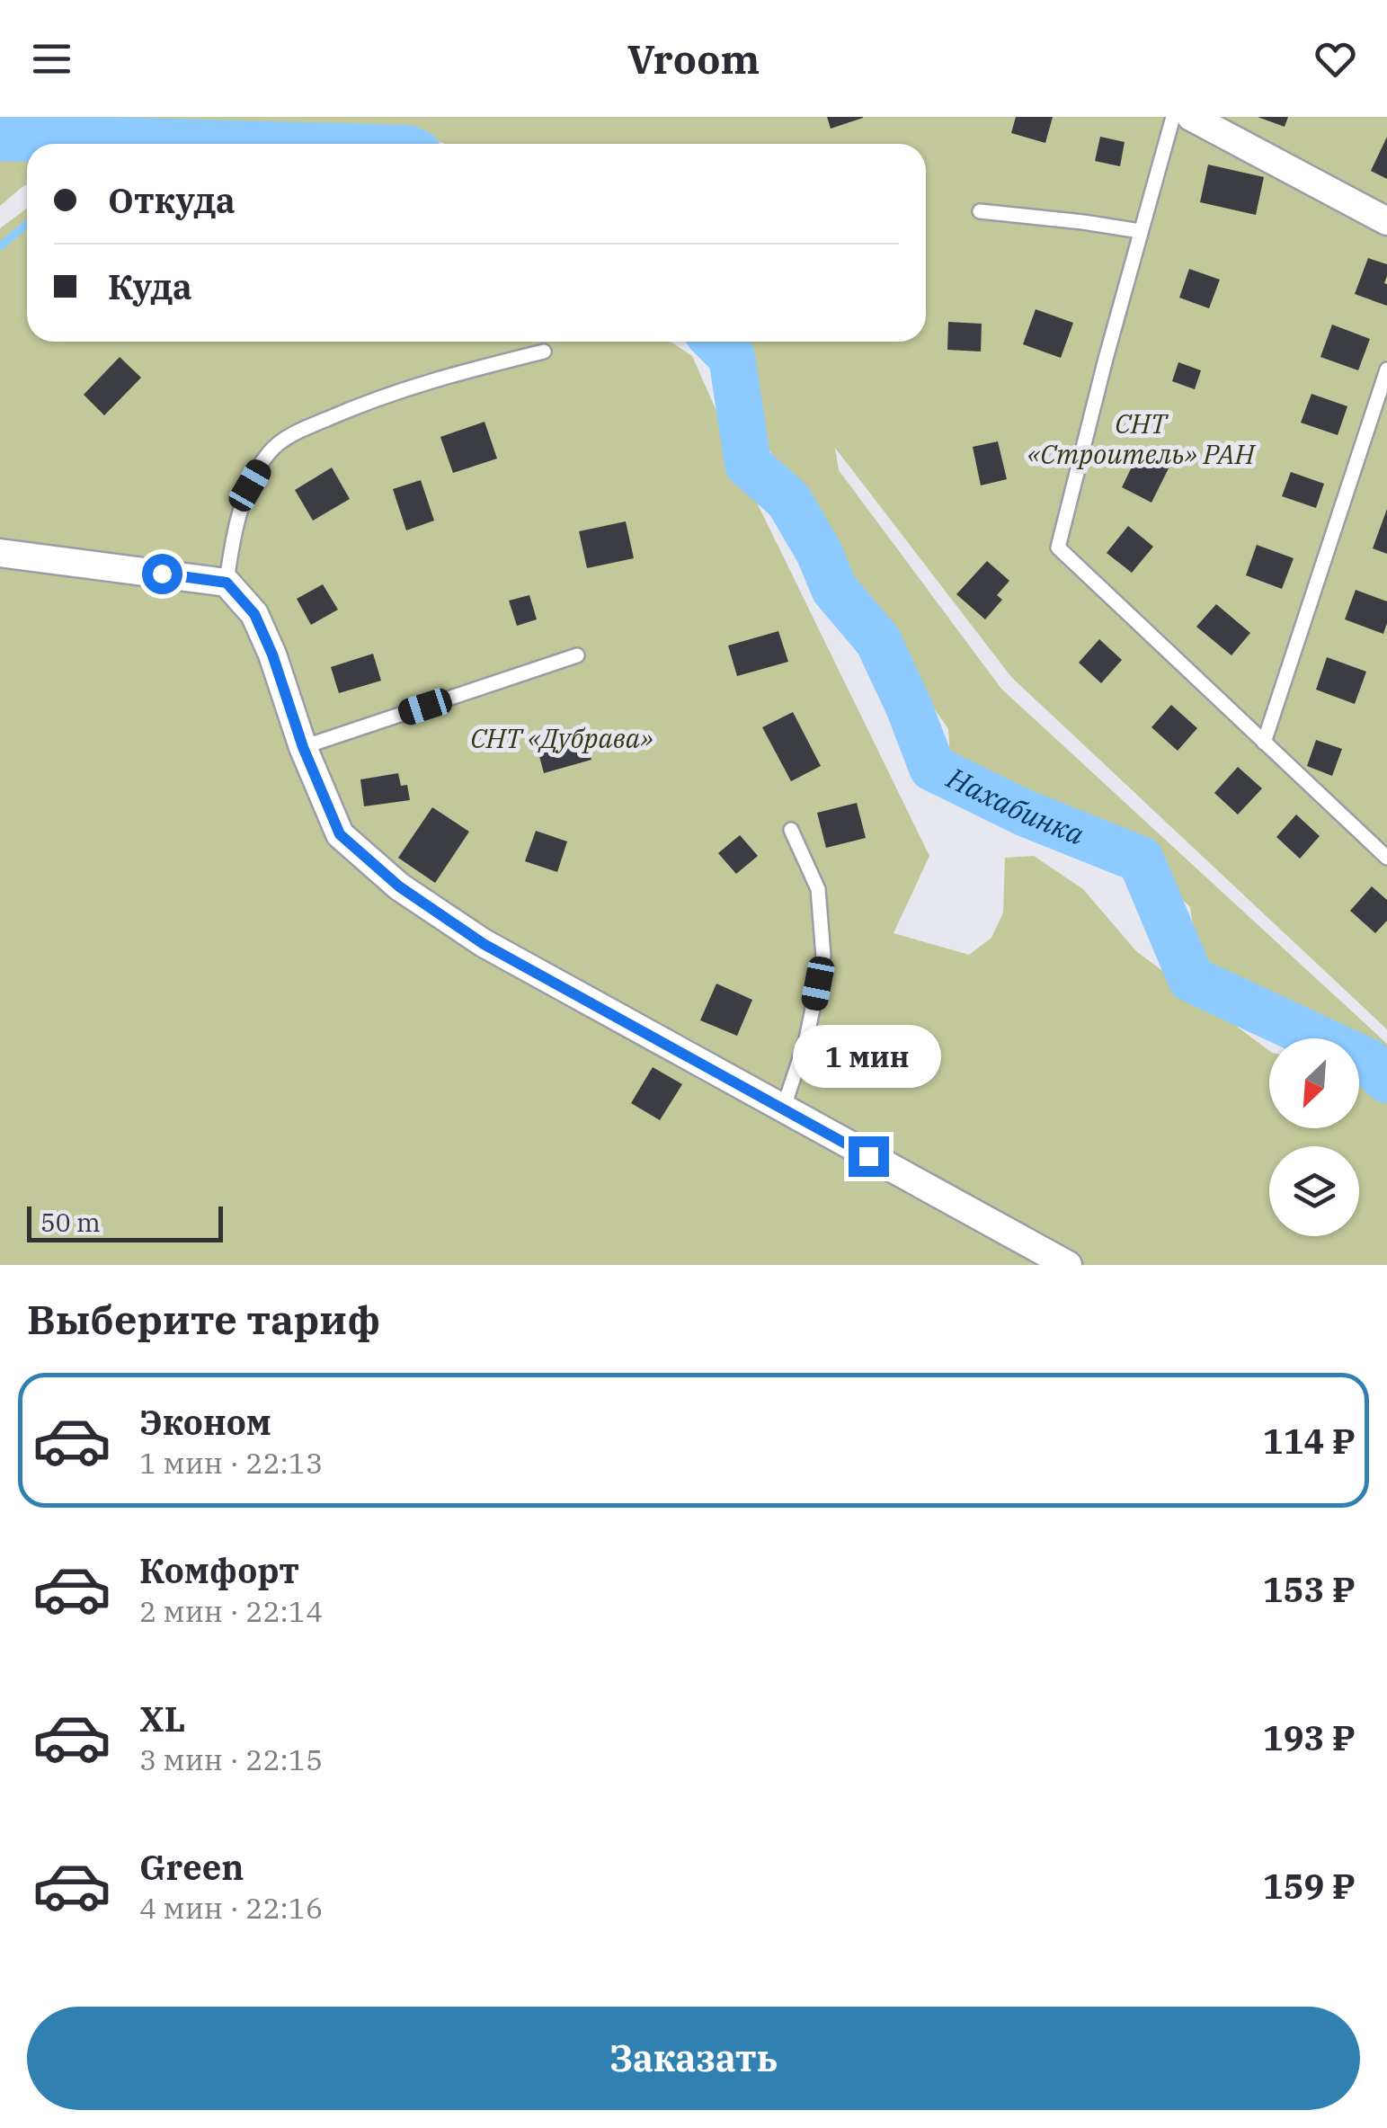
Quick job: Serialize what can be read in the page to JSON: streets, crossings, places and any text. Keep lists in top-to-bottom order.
{
  "water": ["Нахабинка"],
  "parks": ["СНТ «Строитель» РАН", "СНТ «Дубрава»"],
  "scale_bar": "50 m",
  "north": "bottom left",
  "page": {
    "header": "Vroom",
    "banner": ["Откуда", "Куда"],
    "bubble": "1 мин",
    "scale": "50 m",
    "heading": "Выберите тариф",
    "list": [
      {
        "name": "Эконом",
        "note": "1 мин · 22:13",
        "value": "114 ₽"
      },
      {
        "name": "Комфорт",
        "note": "2 мин · 22:14",
        "value": "153 ₽"
      },
      {
        "name": "XL",
        "note": "3 мин · 22:15",
        "value": "193 ₽"
      },
      {
        "name": "Green",
        "note": "4 мин · 22:16",
        "value": "159 ₽"
      }
    ],
    "buttons": "Заказать"
  }
}
